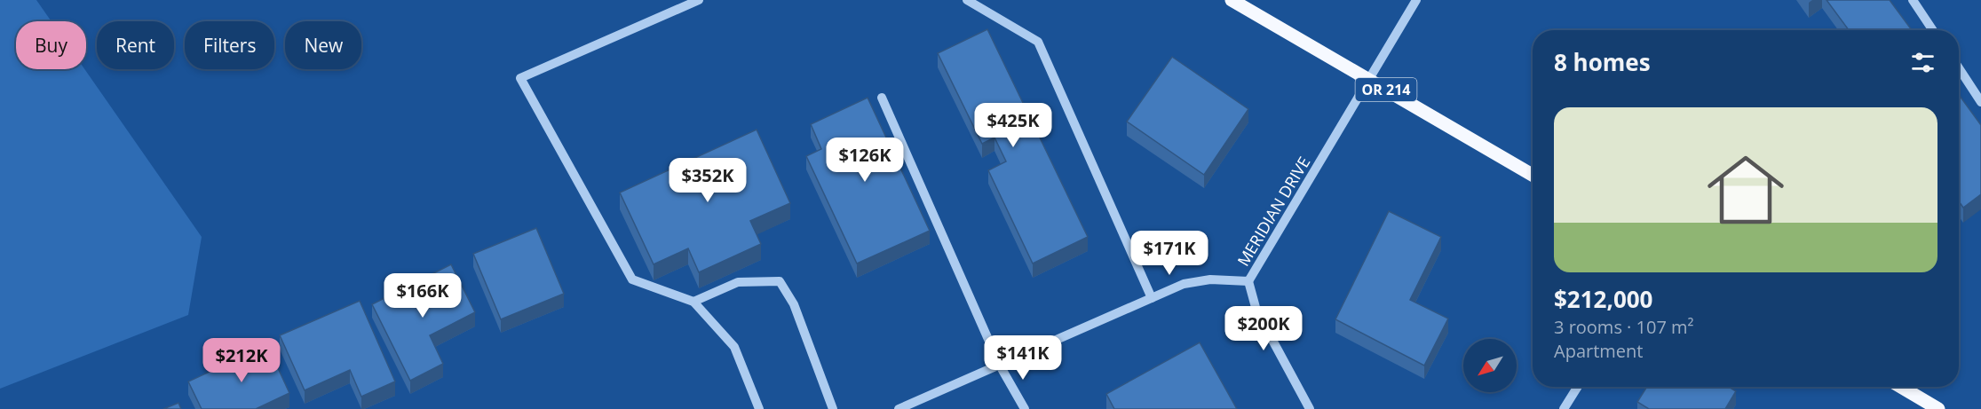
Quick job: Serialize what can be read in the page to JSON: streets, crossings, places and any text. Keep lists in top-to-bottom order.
{
  "streets": {
    "main road": ["OR 214"],
    "street": ["MERIDIAN DRIVE"]
  },
  "crossings": [
    ["OR 214", "MERIDIAN DRIVE"]
  ],
  "north": "bottom left",
  "page": {
    "chip": [
      "Buy",
      "Rent",
      "Filters",
      "New"
    ],
    "heading": "8 homes",
    "list": [
      {
        "name": "$212,000",
        "note": "3 rooms · 107 m² · Apartment"
      }
    ],
    "price": [
      "$425K",
      "$126K",
      "$352K",
      "$171K",
      "$166K",
      "$200K",
      "$141K",
      "$212K"
    ]
  }
}
